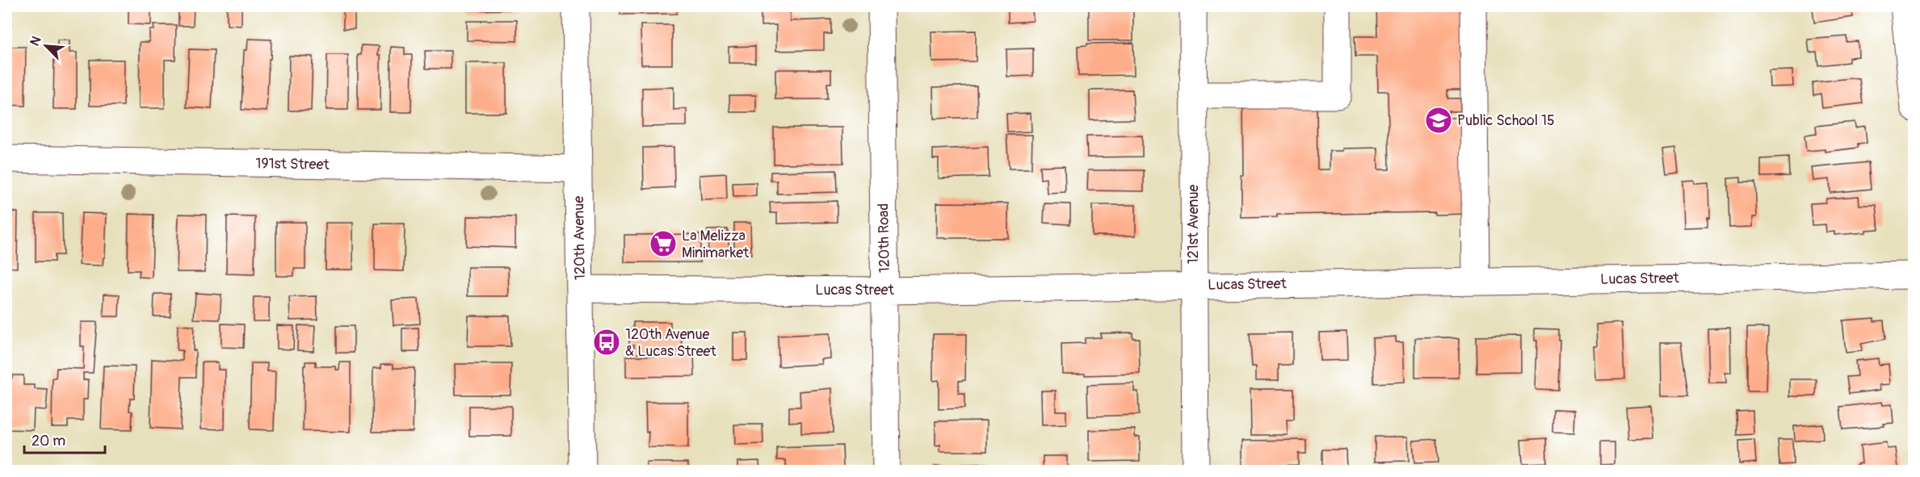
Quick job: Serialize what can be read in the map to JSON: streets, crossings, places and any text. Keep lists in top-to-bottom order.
{
  "streets": {
    "street": [
      "191st Street",
      "121st Avenue",
      "120th Avenue",
      "120th Road",
      "Lucas Street"
    ]
  },
  "crossings": [
    ["191st Street", "120th Avenue"],
    ["121st Avenue", "Lucas Street"],
    ["120th Avenue", "Lucas Street"],
    ["120th Road", "Lucas Street"]
  ],
  "places": {
    "school or university": ["Public School 15"],
    "supermarket": ["La Melizza Minimarket"],
    "bus stop": ["120th Avenue & Lucas Street"]
  },
  "scale_bar": "20 m",
  "north": "top left"
}
